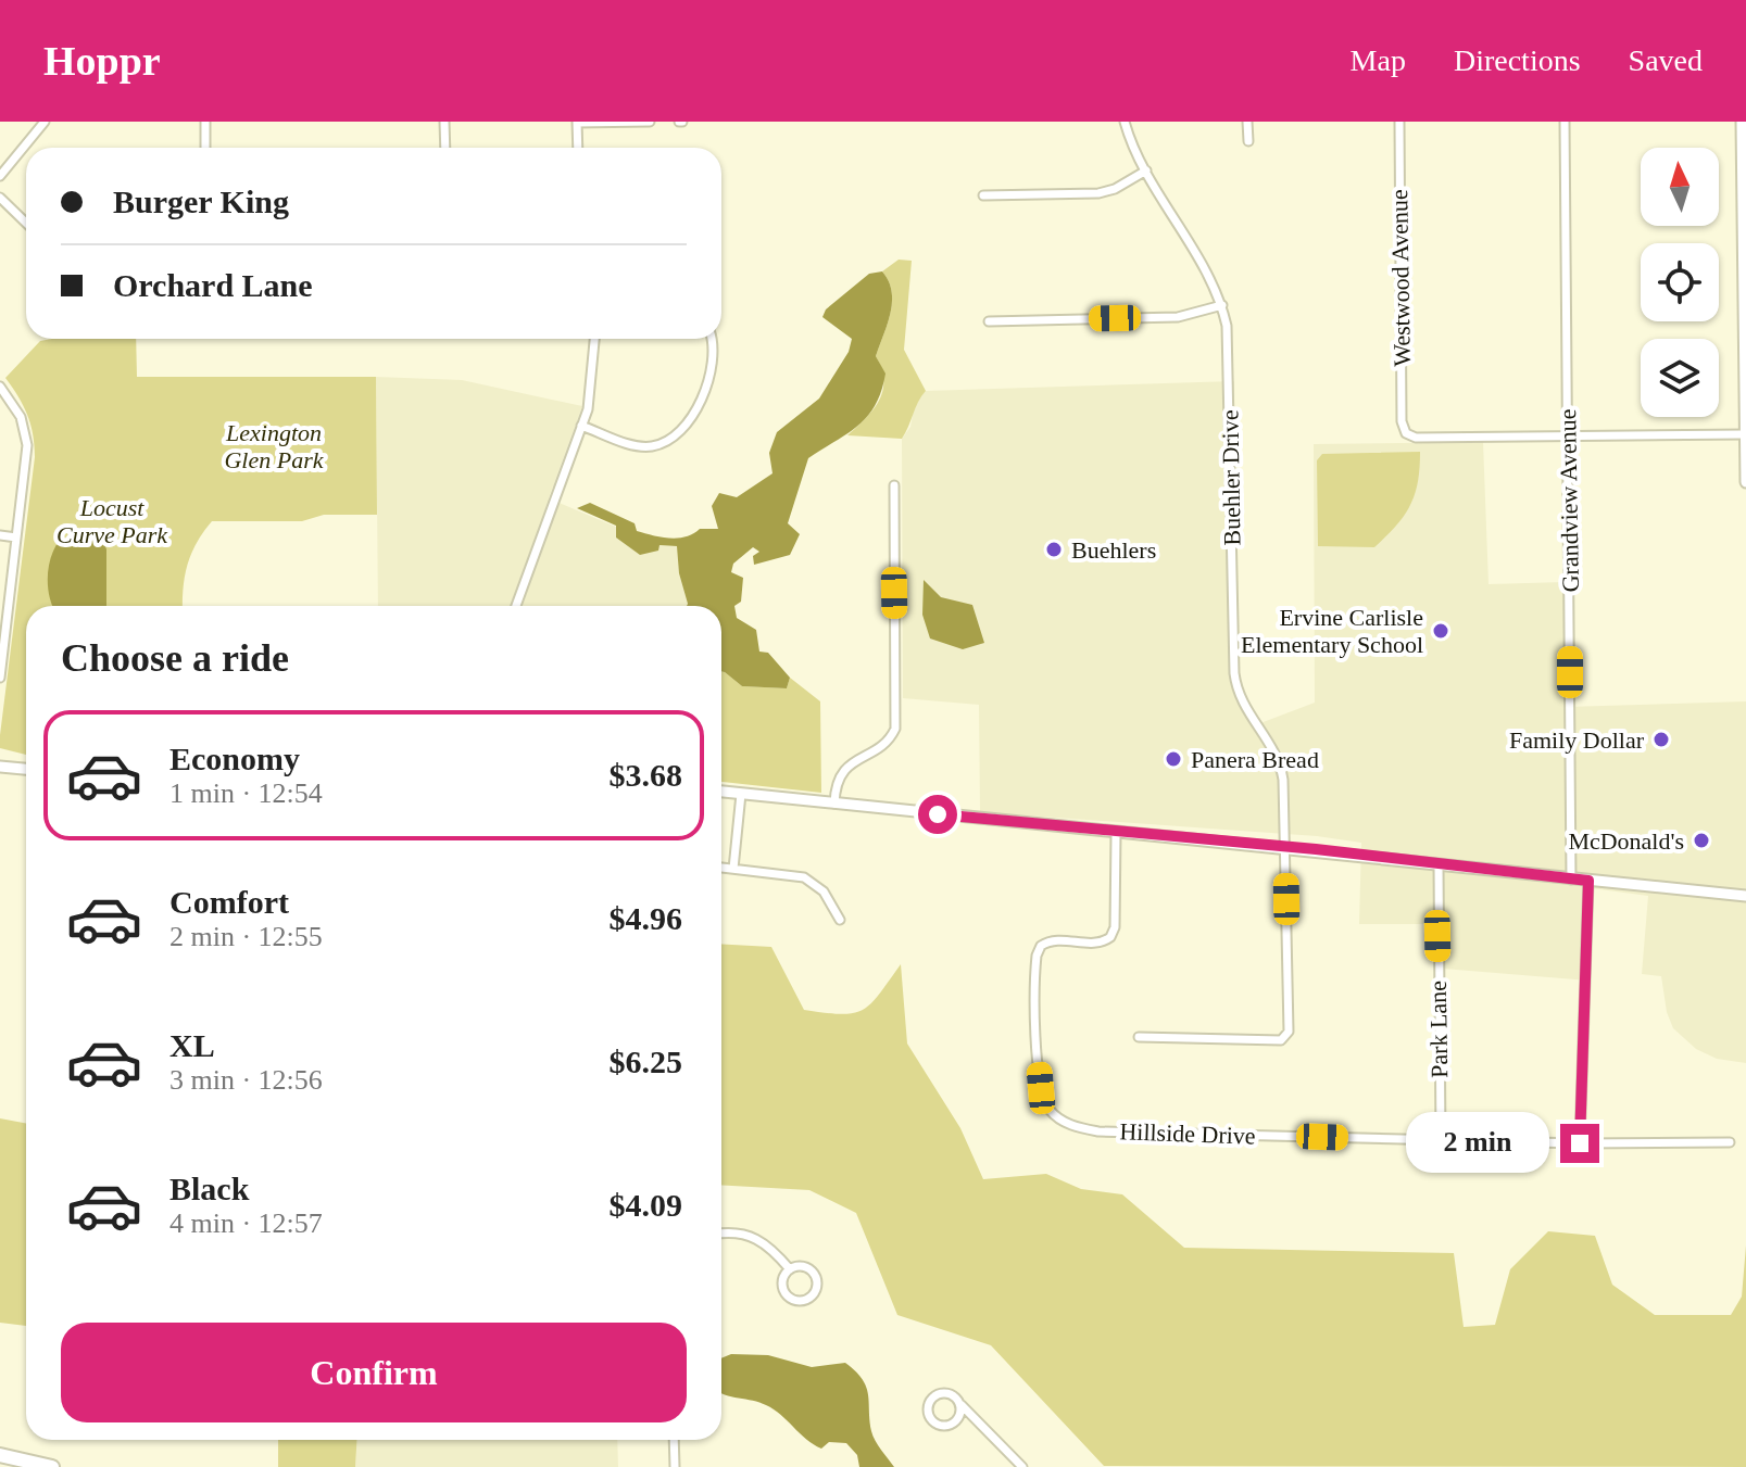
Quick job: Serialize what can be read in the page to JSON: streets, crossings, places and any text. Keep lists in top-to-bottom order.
{
  "streets": {
    "street": [
      "Westwood Avenue",
      "Buehler Drive",
      "Grandview Avenue",
      "Park Lane",
      "Hillside Drive"
    ]
  },
  "crossings": [
    ["Westwood Avenue", "Grandview Avenue"],
    ["Park Lane", "Hillside Drive"]
  ],
  "parks": ["Lexington Glen Park", "Locust Curve Park"],
  "places": [
    "Buehlers",
    "Ervine Carlisle Elementary School",
    "Family Dollar",
    "Panera Bread",
    "McDonald's"
  ],
  "north": "top",
  "page": {
    "header": "Hoppr",
    "nav": ["Map", "Directions", "Saved"],
    "banner": ["Burger King", "Orchard Lane"],
    "heading": "Choose a ride",
    "list": [
      {
        "name": "Economy",
        "note": "1 min · 12:54",
        "value": "$3.68"
      },
      {
        "name": "Comfort",
        "note": "2 min · 12:55",
        "value": "$4.96"
      },
      {
        "name": "XL",
        "note": "3 min · 12:56",
        "value": "$6.25"
      },
      {
        "name": "Black",
        "note": "4 min · 12:57",
        "value": "$4.09"
      }
    ],
    "bubble": "2 min",
    "buttons": "Confirm"
  }
}
